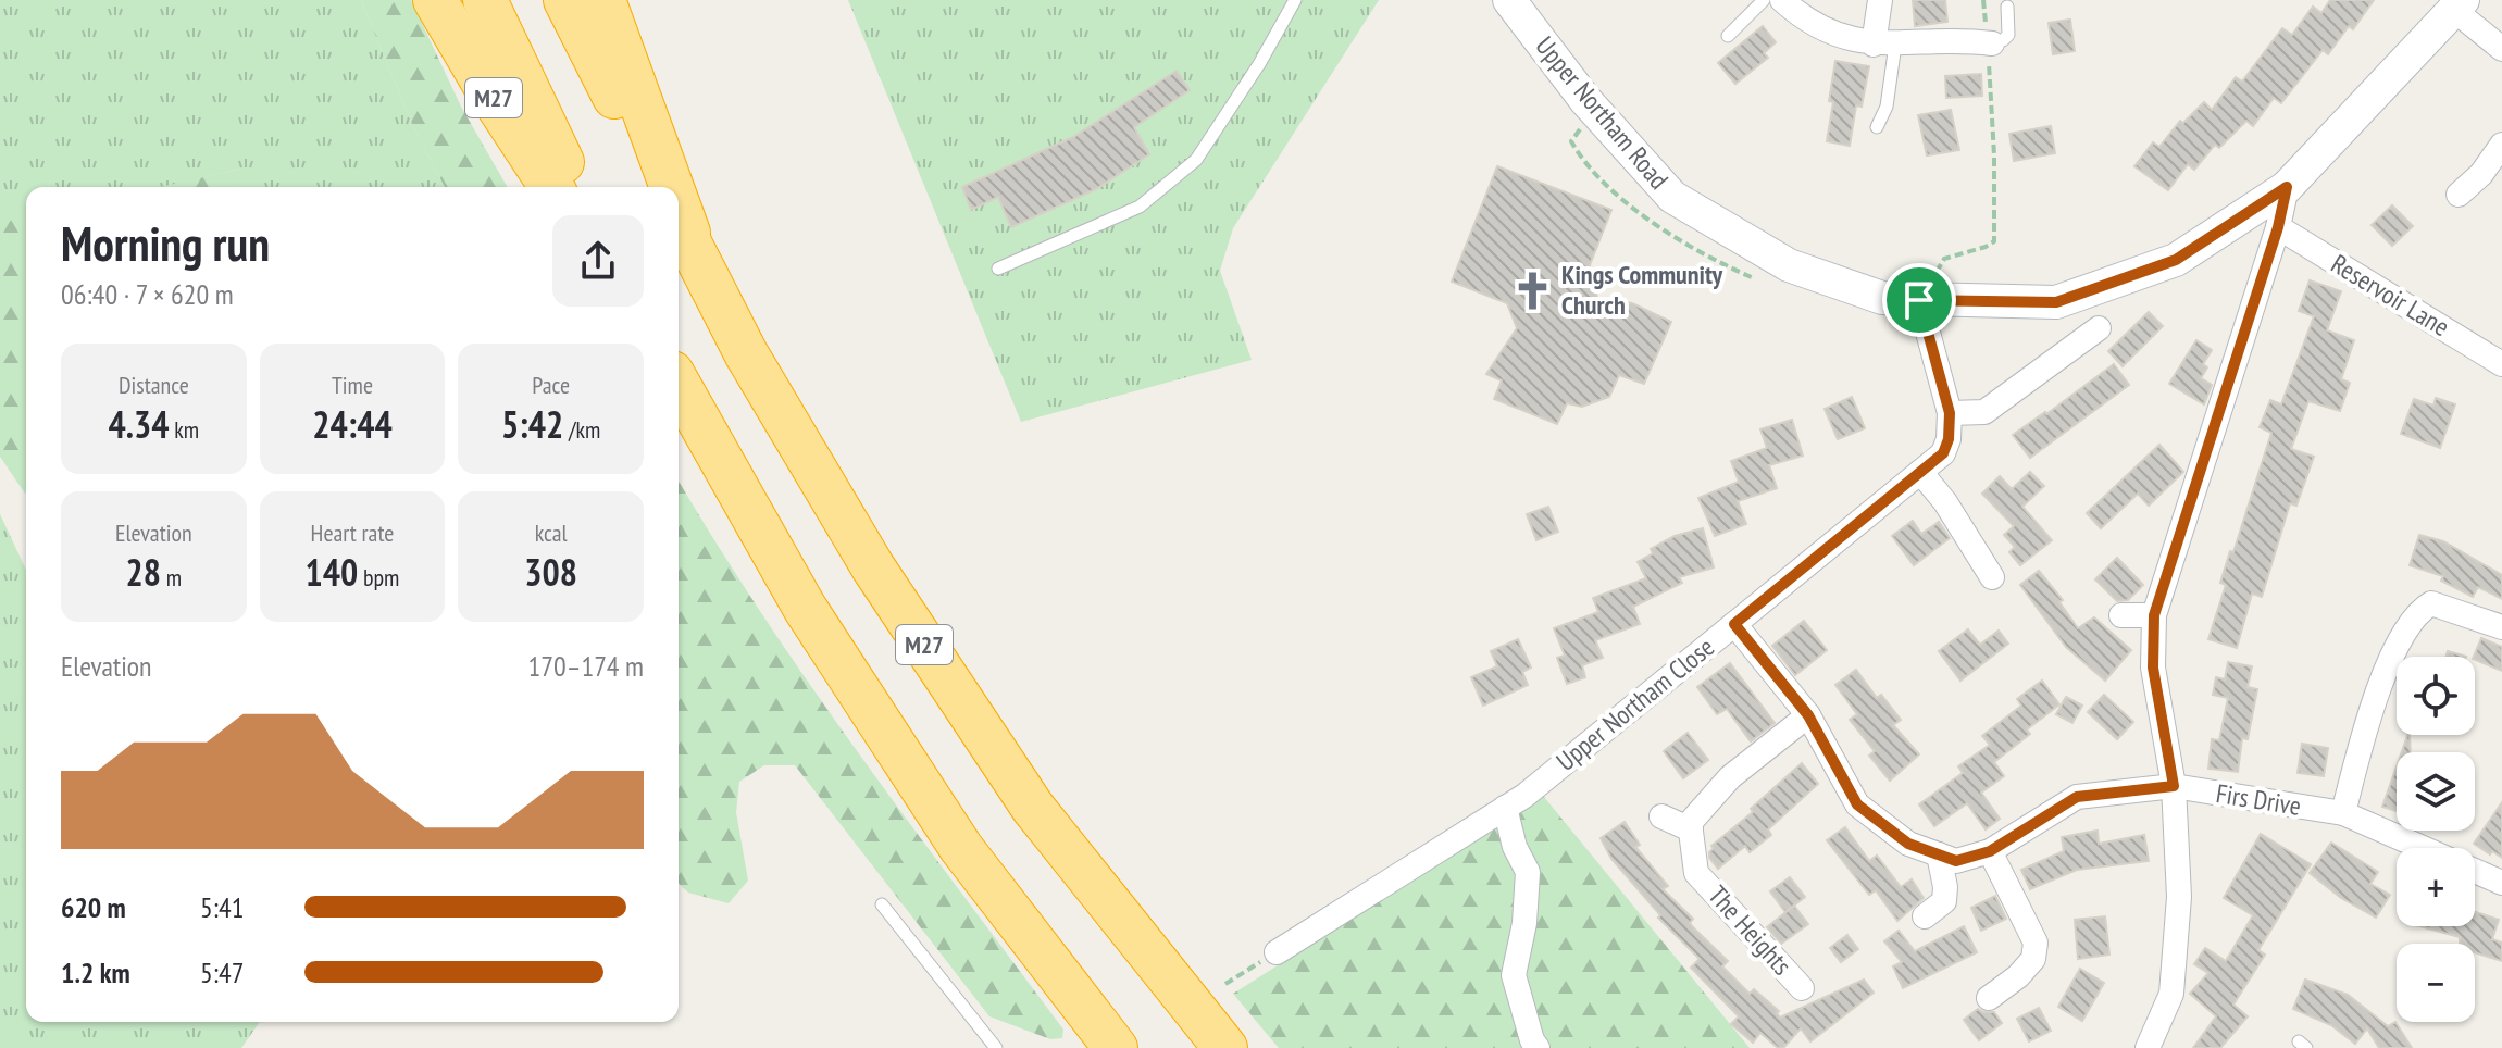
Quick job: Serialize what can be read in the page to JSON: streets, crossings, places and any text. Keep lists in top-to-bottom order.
{
  "streets": {
    "highway": ["M27"],
    "main road": ["Upper Northam Road"],
    "street": [
      "Reservoir Lane",
      "Upper Northam Close",
      "Firs Drive",
      "The Heights"
    ]
  },
  "crossings": [
    ["Upper Northam Road", "Upper Northam Close"]
  ],
  "places": {
    "church": ["Kings Community Church"]
  },
  "page": {
    "heading": ["Morning run", "06:40 · 7 × 620 m"],
    "stats": [
      ["Distance", "4.34 km"],
      ["Time", "24:44"],
      ["Pace", "5:42 /km"],
      ["Elevation", "28 m"],
      ["Heart rate", "140 bpm"],
      ["kcal", "308"]
    ],
    "chart": ["Elevation", "170–174 m"],
    "map_buttons": ["+", "−"],
    "list": [
      {
        "name": "620 m",
        "note": "5:41"
      },
      {
        "name": "1.2 km",
        "note": "5:47"
      }
    ]
  }
}
